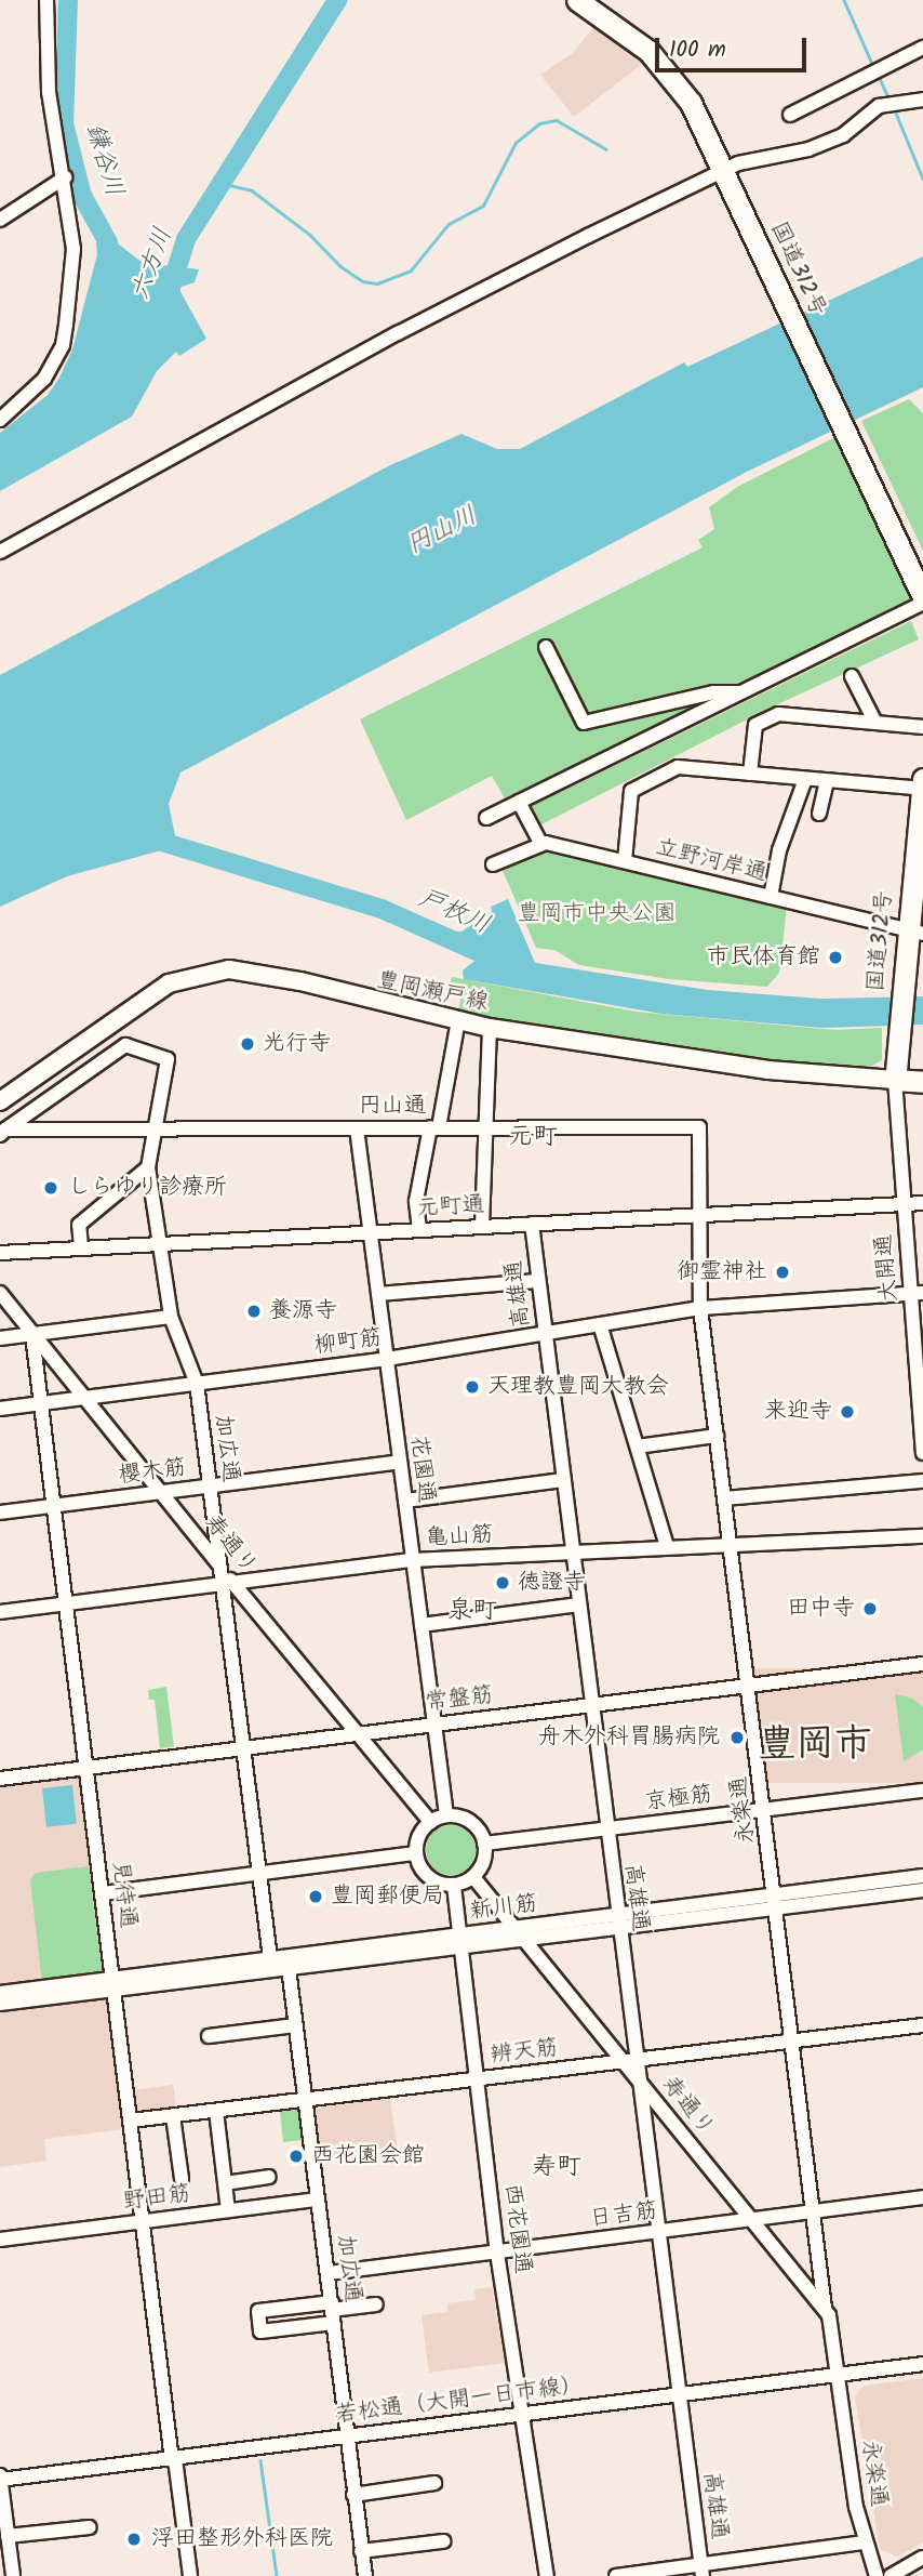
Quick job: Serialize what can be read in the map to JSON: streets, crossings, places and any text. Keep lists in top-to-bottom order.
{
  "streets": {
    "highway": ["国道312号"],
    "main road": ["豊岡瀬戸線"],
    "street": [
      "立野河岸通",
      "円山通",
      "元町通",
      "大開通",
      "高雄通",
      "柳町筋",
      "加広通",
      "花園通",
      "櫻木筋",
      "亀山筋",
      "寿通り",
      "常盤筋",
      "京極筋",
      "永楽通",
      "見待通",
      "新川筋",
      "辨天筋",
      "野田筋",
      "日吉筋",
      "西花園通",
      "若松通（大開一日市線）"
    ]
  },
  "crossings": [
    ["国道312号", "立野河岸通"],
    ["国道312号", "豊岡瀬戸線"],
    ["国道312号", "大開通"],
    ["豊岡瀬戸線", "大開通"],
    ["円山通", "元町通"],
    ["円山通", "加広通"],
    ["円山通", "花園通"],
    ["円山通", "永楽通"],
    ["元町通", "大開通"],
    ["元町通", "高雄通"],
    ["元町通", "加広通"],
    ["元町通", "花園通"],
    ["元町通", "永楽通"],
    ["大開通", "柳町筋"],
    ["高雄通", "柳町筋"],
    ["高雄通", "亀山筋"],
    ["高雄通", "寿通り"],
    ["高雄通", "常盤筋"],
    ["高雄通", "京極筋"],
    ["高雄通", "新川筋"],
    ["高雄通", "辨天筋"],
    ["高雄通", "日吉筋"],
    ["高雄通", "若松通（大開一日市線）"],
    ["柳町筋", "加広通"],
    ["柳町筋", "花園通"],
    ["柳町筋", "寿通り"],
    ["柳町筋", "永楽通"],
    ["柳町筋", "見待通"],
    ["加広通", "櫻木筋"],
    ["加広通", "寿通り"],
    ["加広通", "新川筋"],
    ["加広通", "辨天筋"],
    ["加広通", "野田筋"],
    ["加広通", "日吉筋"],
    ["加広通", "若松通（大開一日市線）"],
    ["花園通", "櫻木筋"],
    ["花園通", "亀山筋"],
    ["花園通", "寿通り"],
    ["花園通", "常盤筋"],
    ["花園通", "京極筋"],
    ["花園通", "西花園通"],
    ["櫻木筋", "寿通り"],
    ["櫻木筋", "見待通"],
    ["亀山筋", "寿通り"],
    ["亀山筋", "永楽通"],
    ["亀山筋", "見待通"],
    ["寿通り", "常盤筋"],
    ["寿通り", "京極筋"],
    ["寿通り", "永楽通"],
    ["寿通り", "見待通"],
    ["寿通り", "新川筋"],
    ["寿通り", "辨天筋"],
    ["寿通り", "日吉筋"],
    ["寿通り", "西花園通"],
    ["寿通り", "若松通（大開一日市線）"],
    ["常盤筋", "永楽通"],
    ["常盤筋", "見待通"],
    ["京極筋", "永楽通"],
    ["京極筋", "西花園通"],
    ["永楽通", "新川筋"],
    ["永楽通", "辨天筋"],
    ["永楽通", "日吉筋"],
    ["永楽通", "若松通（大開一日市線）"],
    ["見待通", "新川筋"],
    ["見待通", "辨天筋"],
    ["見待通", "野田筋"],
    ["見待通", "若松通（大開一日市線）"],
    ["新川筋", "西花園通"],
    ["辨天筋", "西花園通"],
    ["日吉筋", "西花園通"],
    ["西花園通", "若松通（大開一日市線）"]
  ],
  "districts": [
    "元町",
    "泉町",
    "豊岡市",
    "寿町"
  ],
  "water": [
    "鎌谷川",
    "六方川",
    "円山川",
    "戸枚川"
  ],
  "parks": ["豊岡市中央公園"],
  "places": [
    "市民体育館",
    "光行寺",
    "しらゆり診療所",
    "御霊神社",
    "養源寺",
    "天理教豊岡大教会",
    "来迎寺",
    "徳證寺",
    "田中寺",
    "舟木外科胃腸病院",
    "豊岡郵便局",
    "西花園会館",
    "浮田整形外科医院"
  ],
  "scale_bar": "100 m"
}
